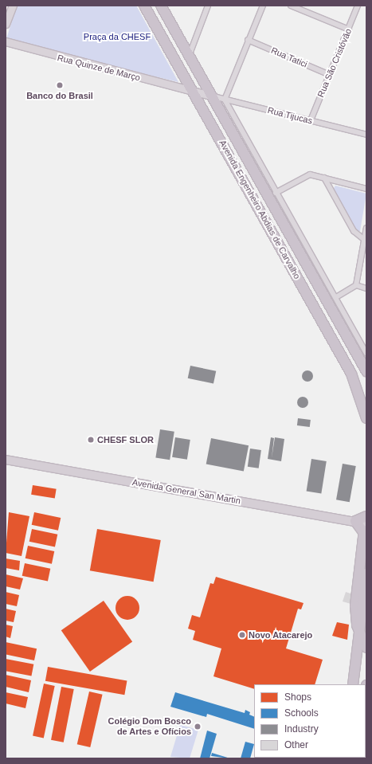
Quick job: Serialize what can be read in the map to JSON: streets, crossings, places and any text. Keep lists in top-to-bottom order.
{
  "streets": {
    "highway": ["Avenida Engenheiro Abdias de Carvalho"],
    "main road": ["Avenida General San Martin"],
    "street": [
      "Rua Tatici",
      "Rua São Cristóvão",
      "Rua Quinze de Março",
      "Rua Tijucas"
    ]
  },
  "crossings": [
    ["Rua Tatici", "Rua São Cristóvão"],
    ["Rua São Cristóvão", "Rua Tijucas"],
    ["Rua Quinze de Março", "Rua Tijucas"],
    ["Rua Quinze de Março", "Avenida Engenheiro Abdias de Carvalho"],
    ["Rua Tijucas", "Avenida Engenheiro Abdias de Carvalho"]
  ],
  "parks": ["Praça da CHESF"],
  "places": [
    "Banco do Brasil",
    "CHESF SLOR",
    "Novo Atacarejo",
    "Colégio Dom Bosco de Artes e Ofícios"
  ],
  "legend": [
    "Shops",
    "Schools",
    "Industry",
    "Other"
  ]
}
